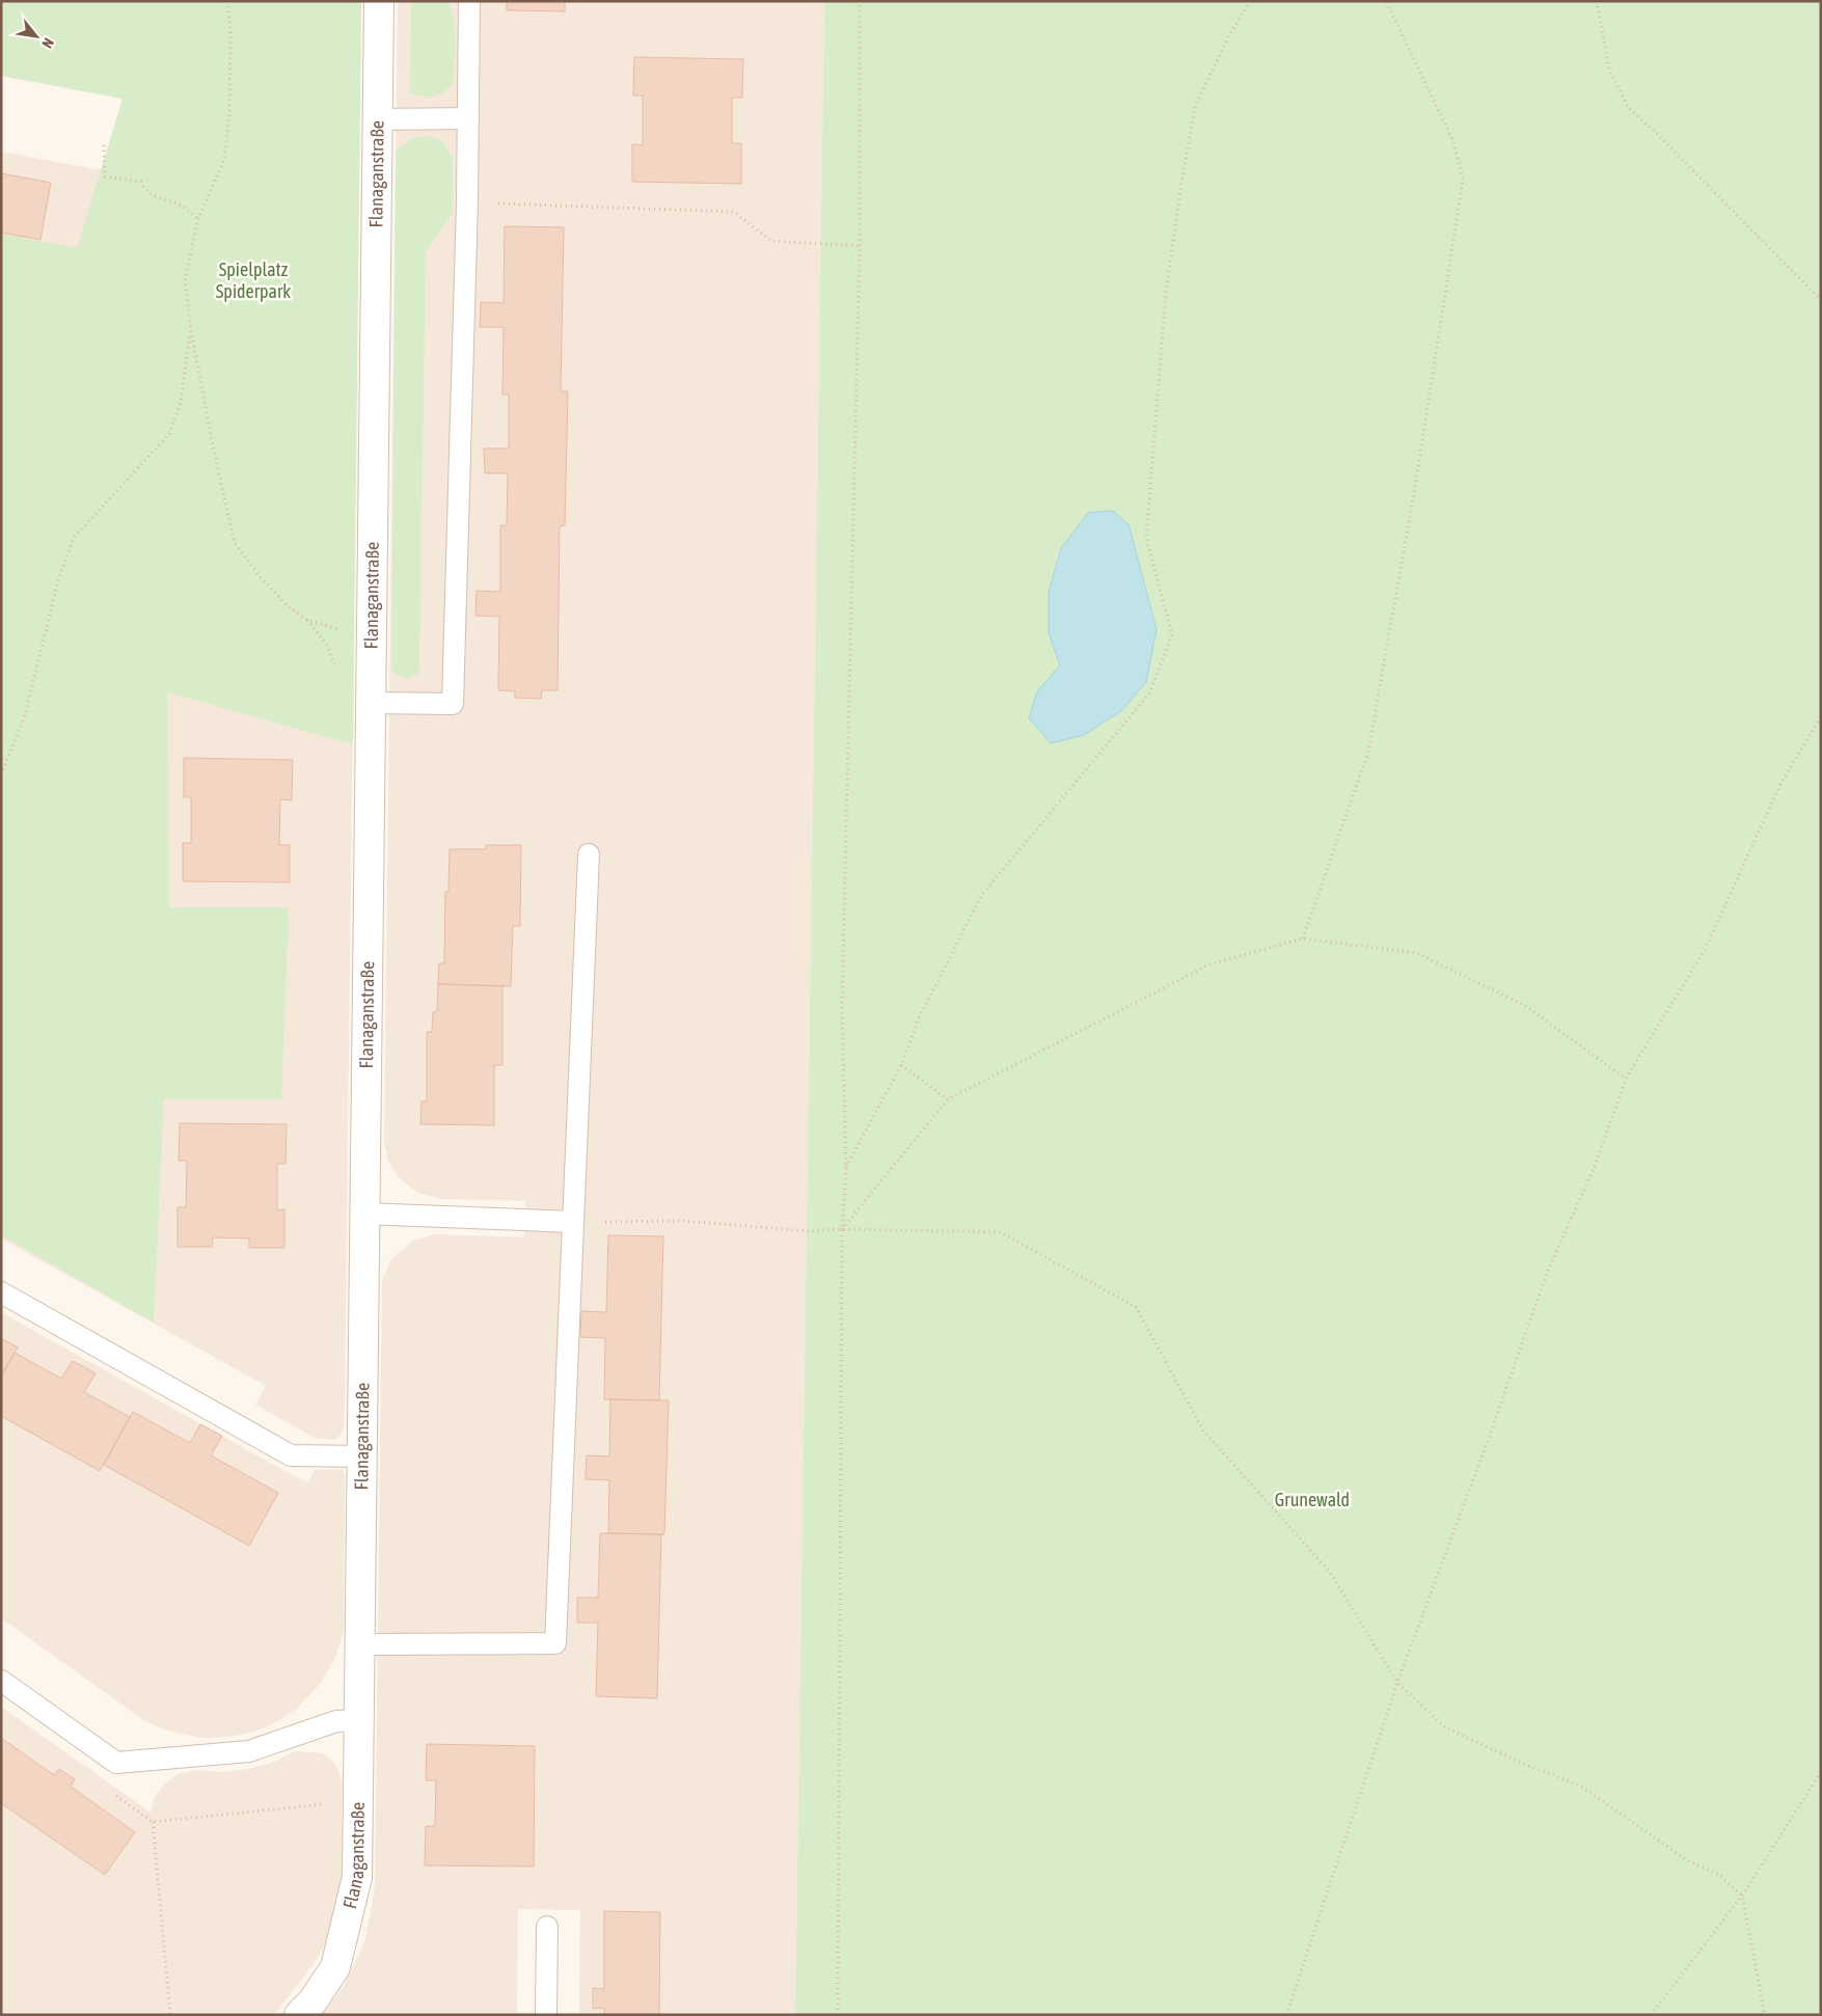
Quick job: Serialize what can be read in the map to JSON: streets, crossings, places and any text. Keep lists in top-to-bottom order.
{
  "streets": {
    "street": ["Flanaganstraße"]
  },
  "parks": ["Spielplatz Spiderpark", "Grunewald"],
  "north": "bottom right"
}
